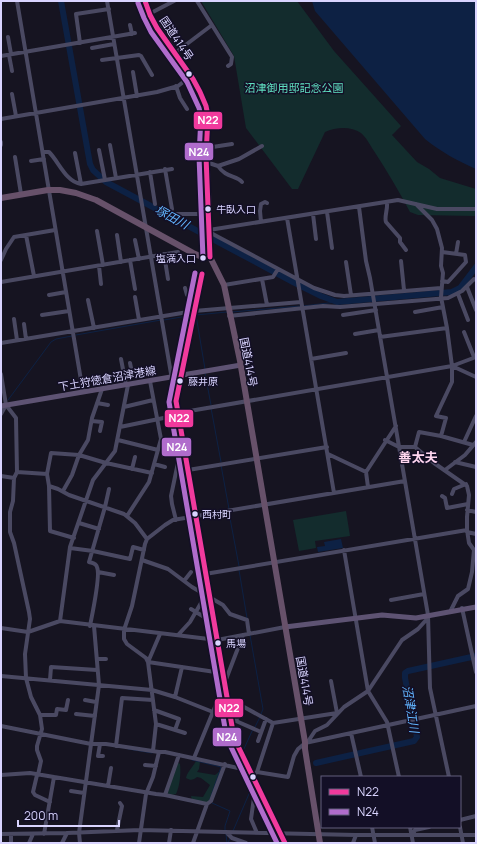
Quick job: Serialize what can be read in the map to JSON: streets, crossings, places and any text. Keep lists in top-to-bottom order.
{
  "streets": {
    "highway": ["国道414号"],
    "main road": ["下土狩徳倉沼津港線"]
  },
  "crossings": [
    ["国道414号", "下土狩徳倉沼津港線"]
  ],
  "districts": ["善太夫"],
  "water": ["塚田川", "沼津江川"],
  "parks": ["沼津御用邸記念公園"],
  "places": [
    "牛臥入口",
    "塩満入口",
    "藤井原",
    "西村町",
    "馬場"
  ],
  "lines": ["transit line N22", "transit line N24"],
  "legend": ["N22", "N24"],
  "scale_bar": "200 m"
}
